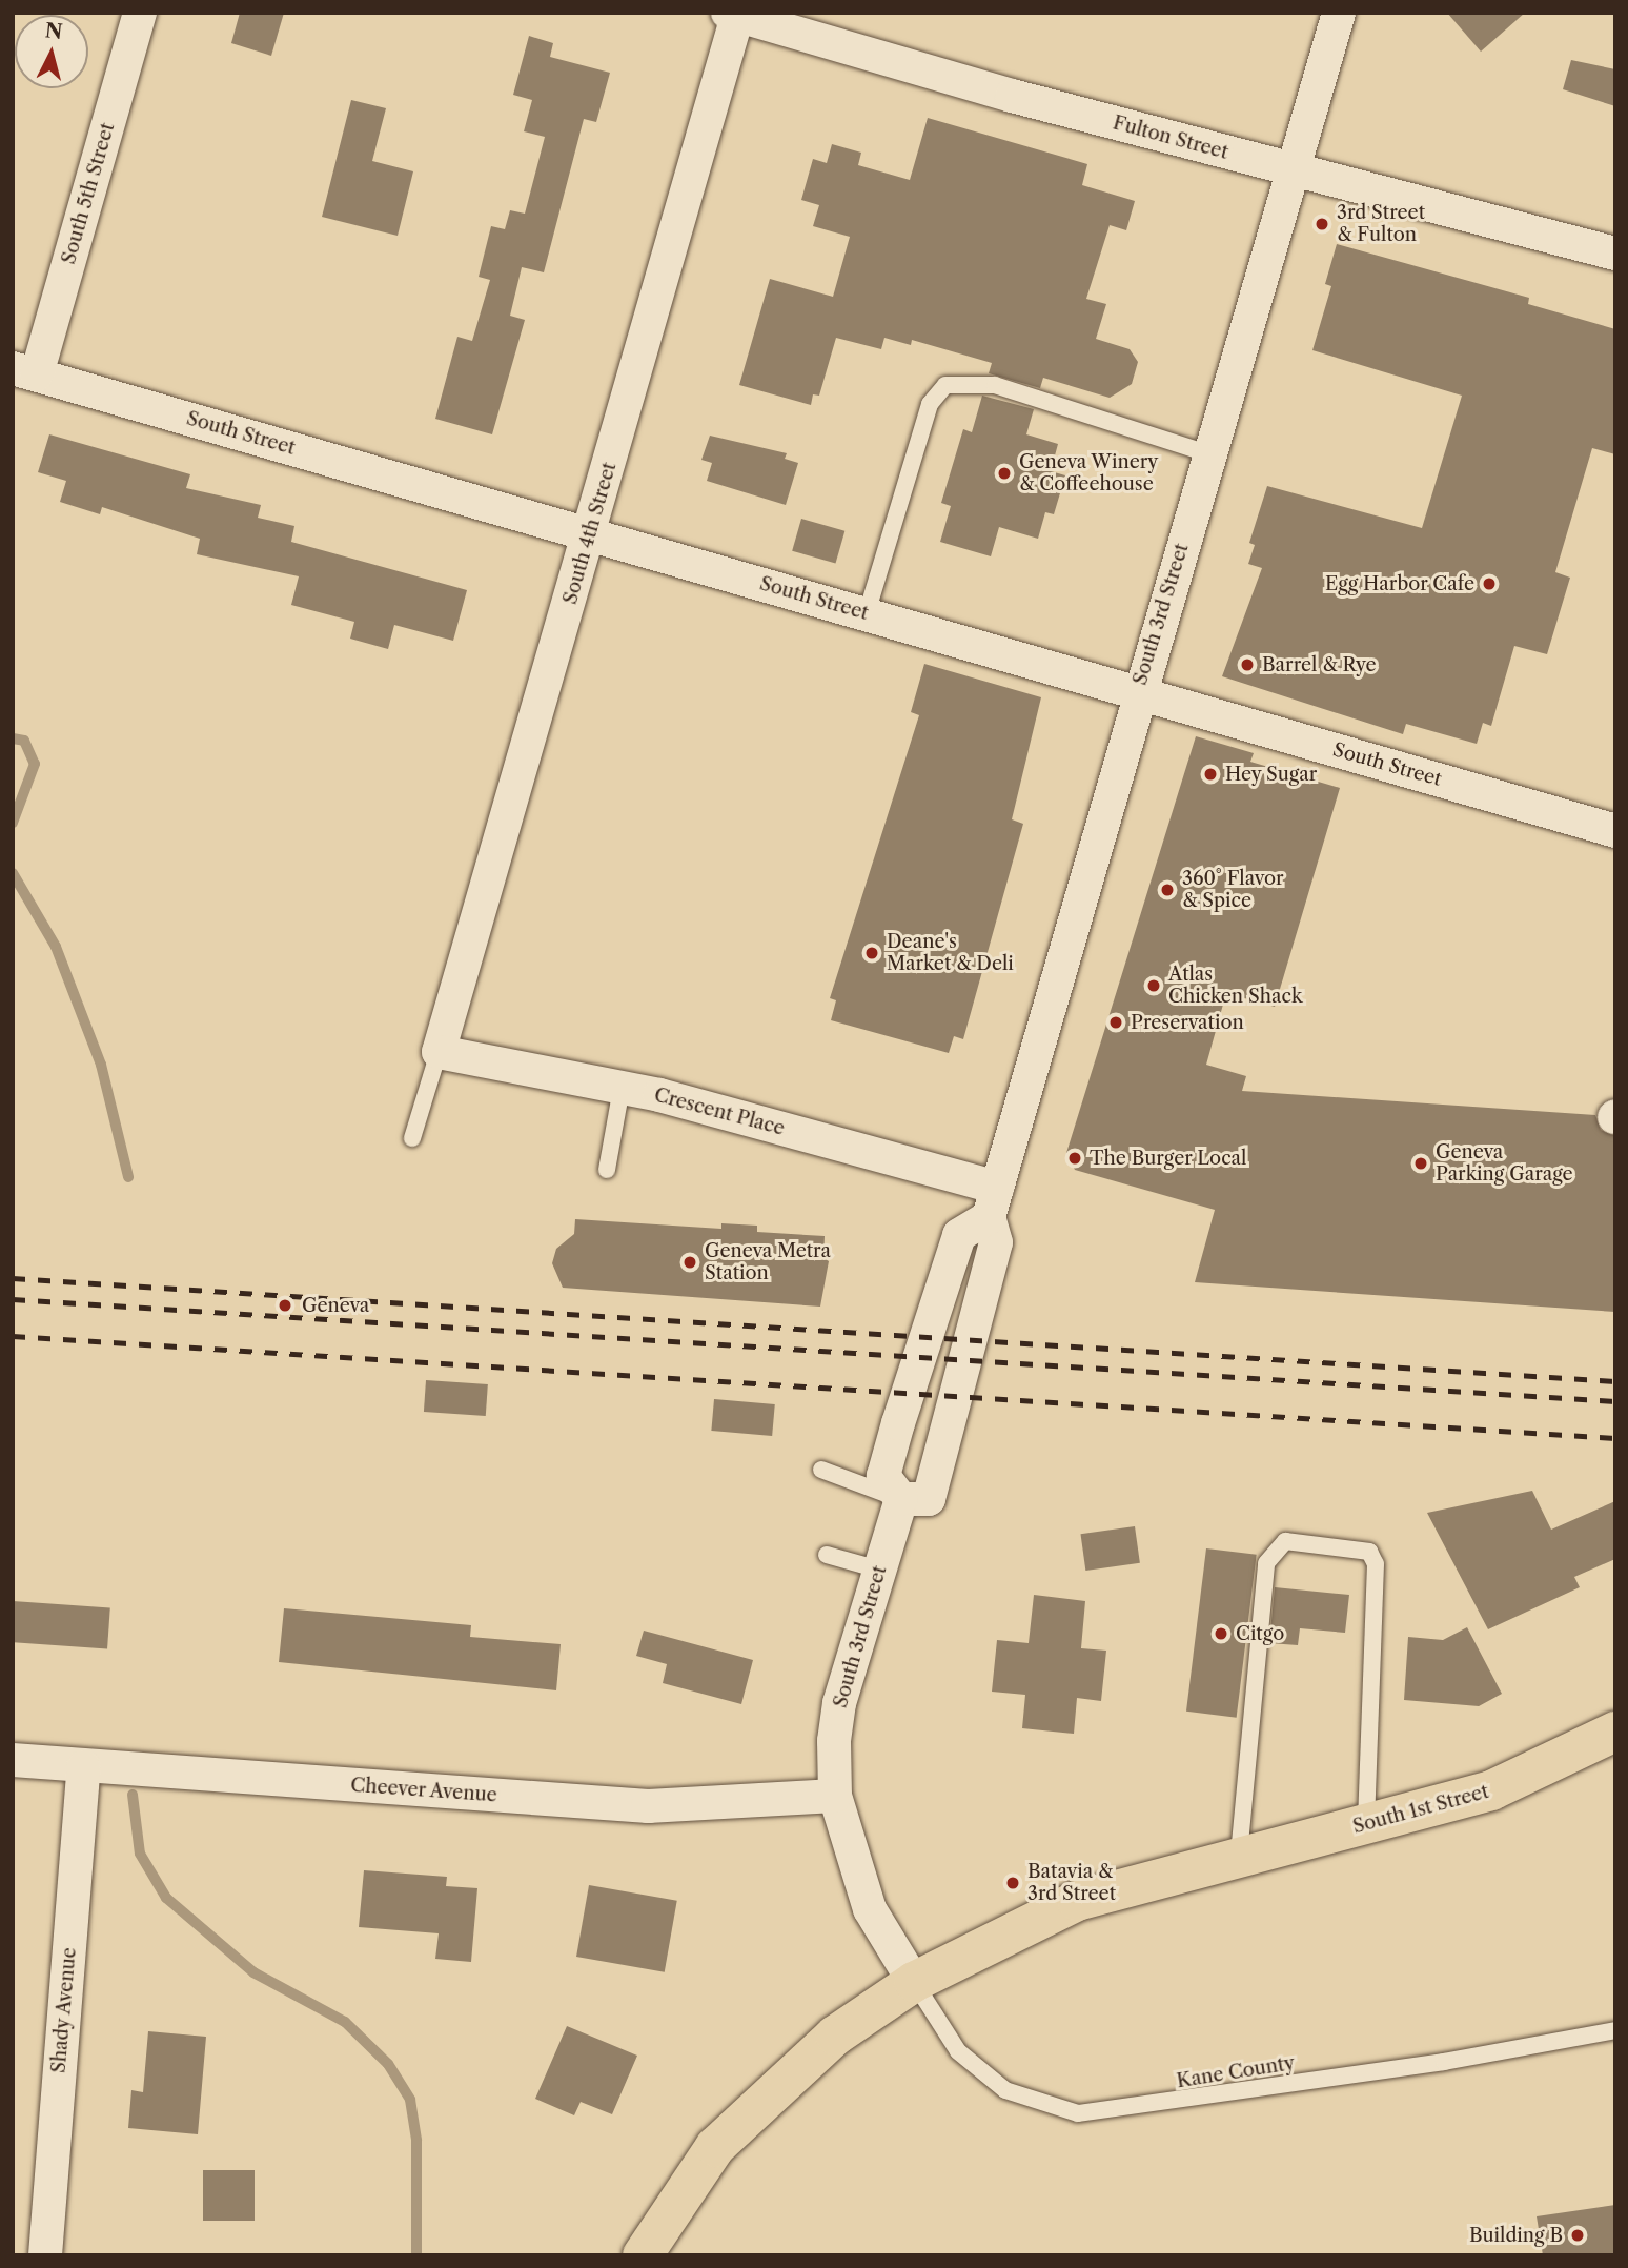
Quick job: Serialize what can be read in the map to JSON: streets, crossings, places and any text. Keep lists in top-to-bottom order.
{
  "streets": {
    "main road": ["South 1st Street"],
    "street": [
      "Fulton Street",
      "South 5th Street",
      "South Street",
      "South 4th Street",
      "South 3rd Street",
      "Crescent Place",
      "Cheever Avenue",
      "Shady Avenue"
    ],
    "lane": ["Kane County"]
  },
  "crossings": [
    ["Fulton Street", "South 4th Street"],
    ["Fulton Street", "South 3rd Street"],
    ["South 5th Street", "South Street"],
    ["South Street", "South 4th Street"],
    ["South Street", "South 3rd Street"],
    ["South 4th Street", "Crescent Place"],
    ["South 3rd Street", "Crescent Place"],
    ["South 3rd Street", "Cheever Avenue"],
    ["South 3rd Street", "South 1st Street"],
    ["South 3rd Street", "Kane County"],
    ["Cheever Avenue", "Shady Avenue"],
    ["South 1st Street", "Kane County"]
  ],
  "places": [
    "3rd Street & Fulton",
    "Geneva Winery & Coffeehouse",
    "Egg Harbor Cafe",
    "Barrel & Rye",
    "Hey Sugar",
    "360° Flavor & Spice",
    "Deane's Market & Deli",
    "Atlas Chicken Shack",
    "Preservation",
    "The Burger Local",
    "Geneva Parking Garage",
    "Geneva Metra Station",
    "Geneva",
    "Citgo",
    "Batavia & 3rd Street",
    "Building B"
  ],
  "north": "top"
}
